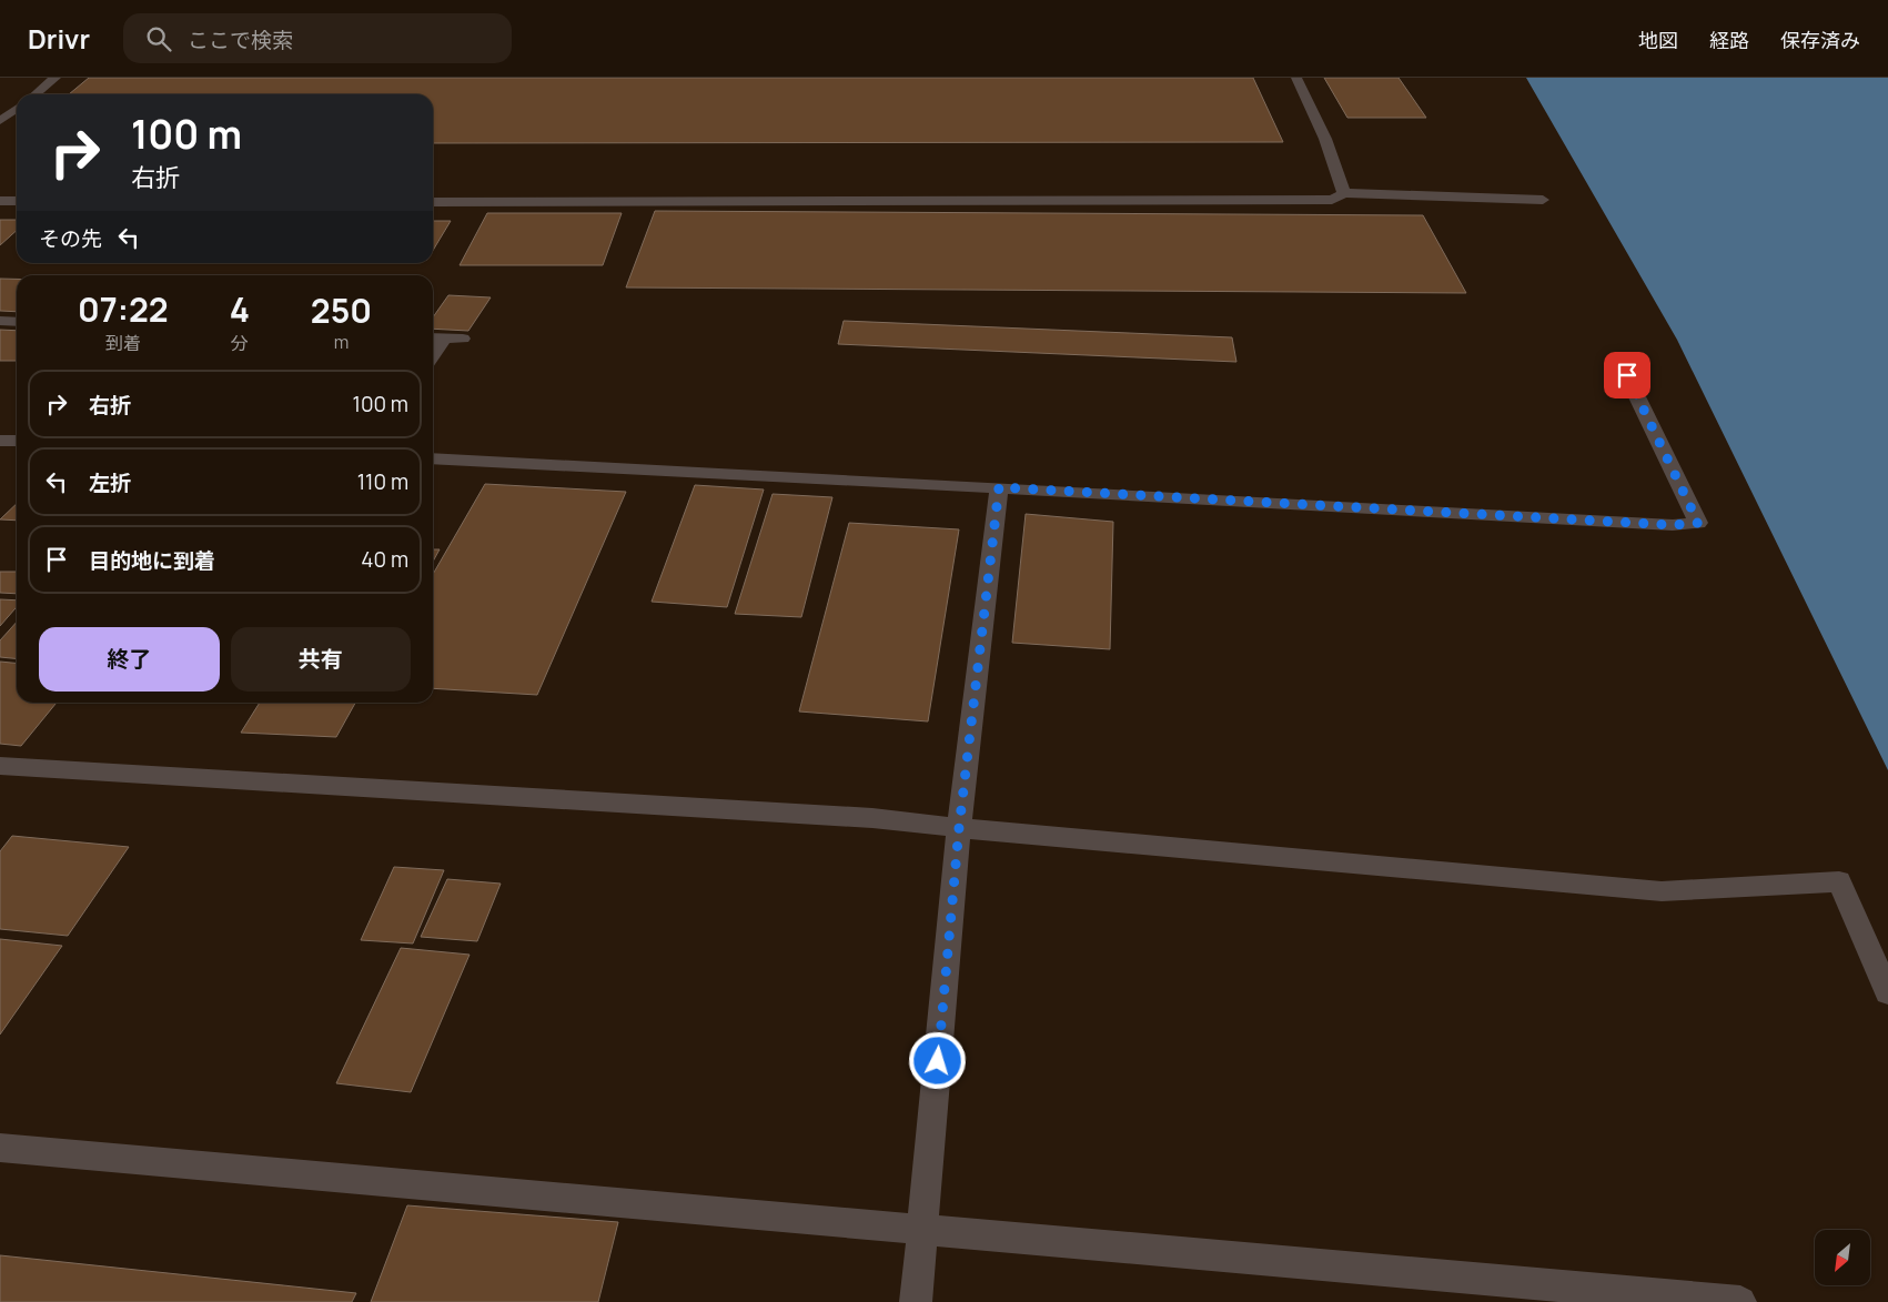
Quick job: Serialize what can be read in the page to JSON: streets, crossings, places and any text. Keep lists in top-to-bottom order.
{
  "north": "bottom left",
  "page": {
    "header": "Drivr",
    "search": "ここで検索",
    "nav": ["地図", "経路", "保存済み"],
    "turn": ["100 m", "右折"],
    "then": "その先",
    "eta": [
      "07:22",
      "到着",
      "4",
      "分",
      "250",
      "m"
    ],
    "list": [
      {
        "name": "右折",
        "value": "100 m"
      },
      {
        "name": "左折",
        "value": "110 m"
      },
      {
        "name": "目的地に到着",
        "value": "40 m"
      }
    ],
    "buttons": ["終了", "共有"]
  }
}
